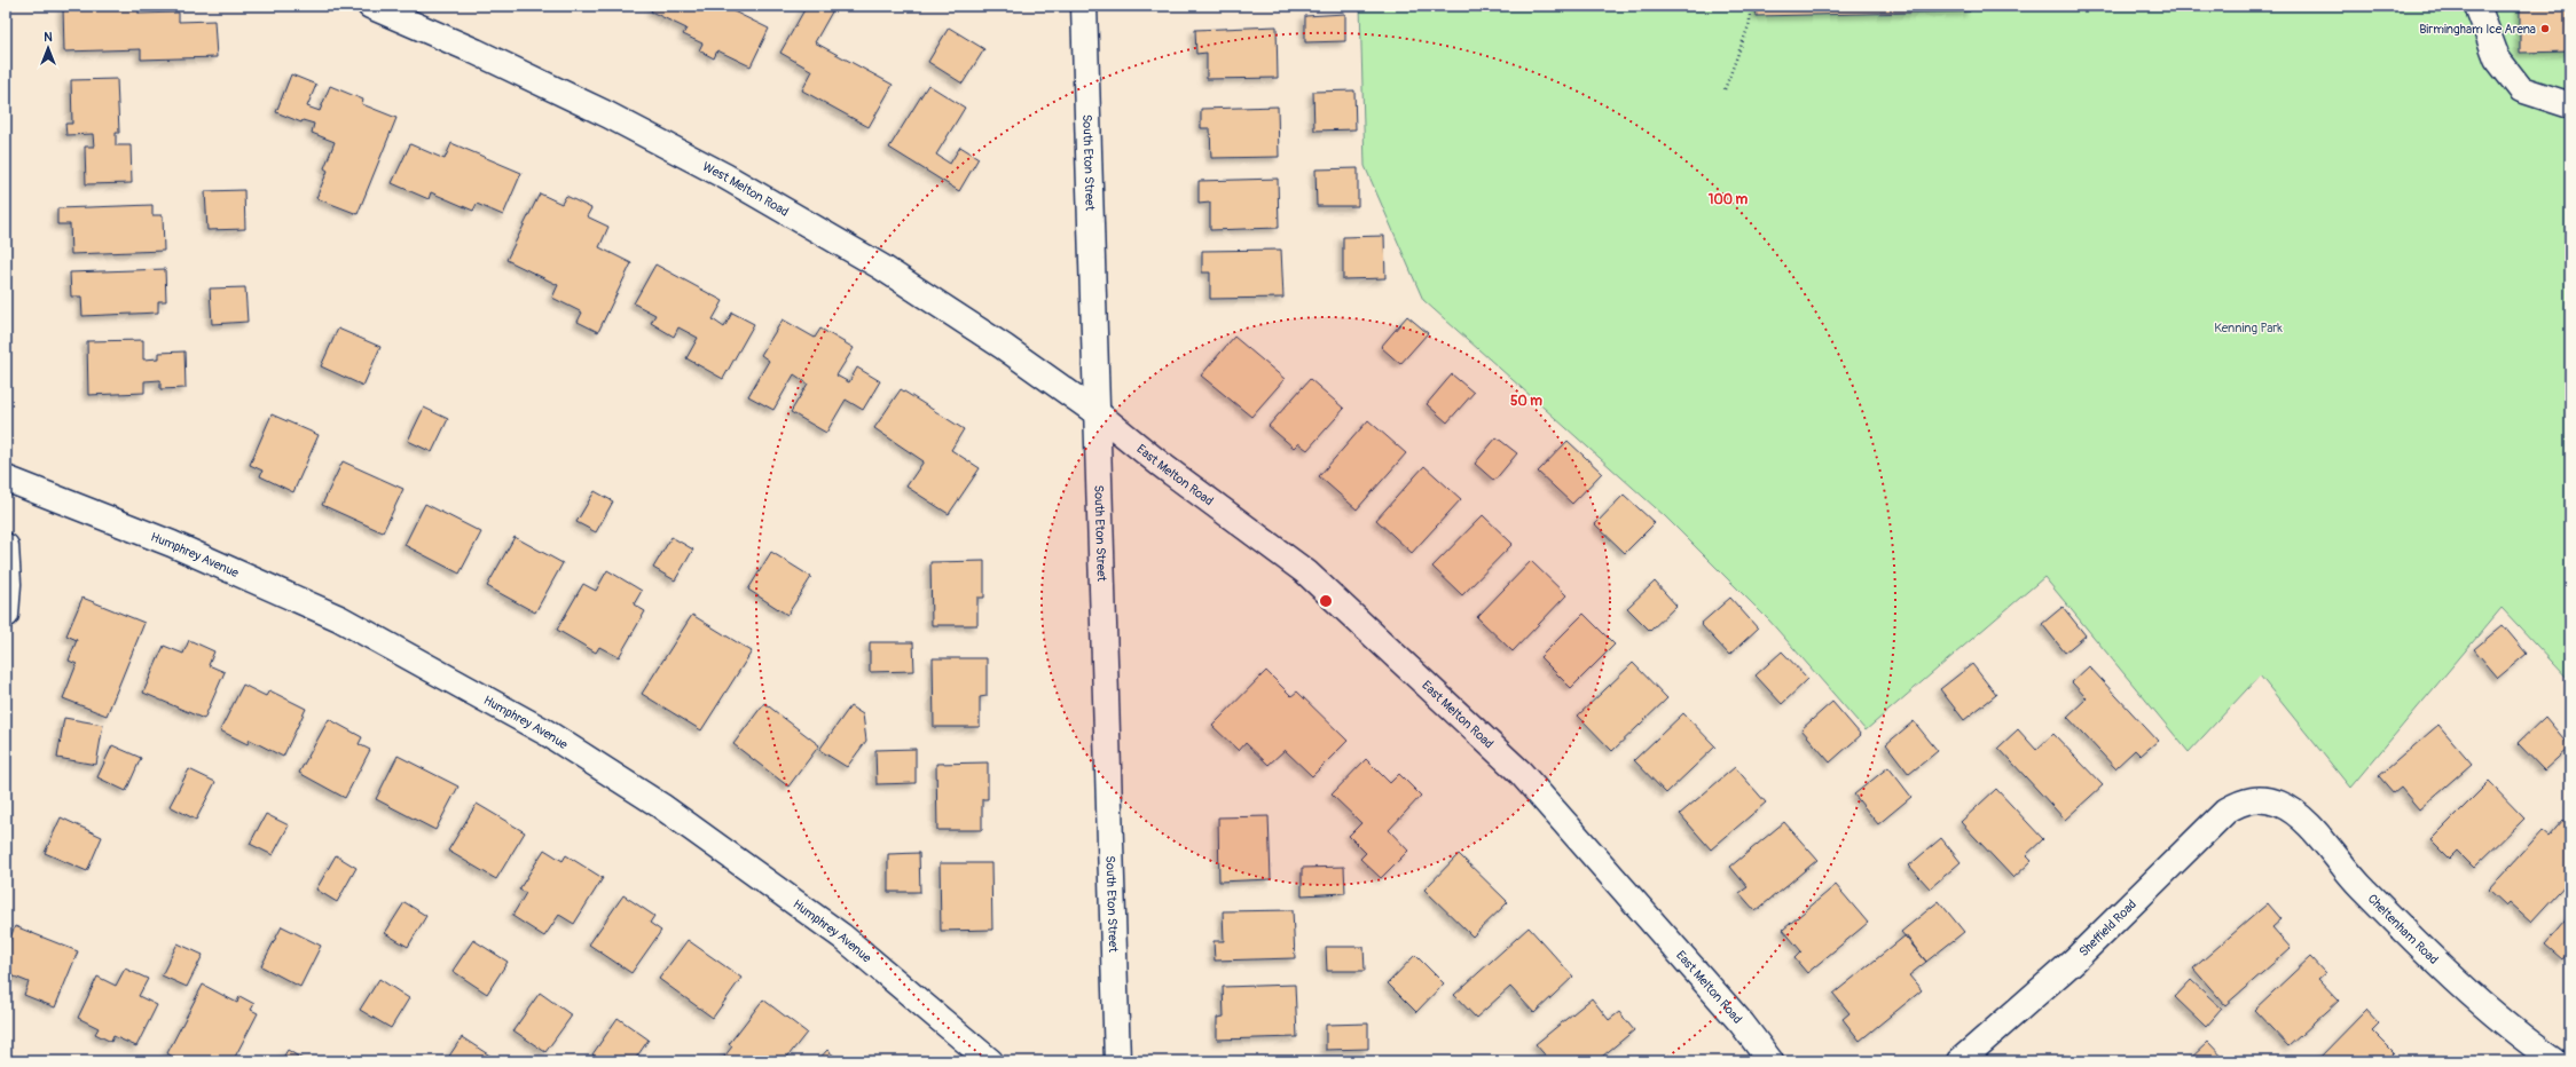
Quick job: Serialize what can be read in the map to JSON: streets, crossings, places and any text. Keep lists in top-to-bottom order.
{
  "streets": {
    "street": [
      "South Eton Street",
      "West Melton Road",
      "East Melton Road",
      "Humphrey Avenue",
      "Sheffield Road",
      "Cheltenham Road"
    ]
  },
  "crossings": [
    ["South Eton Street", "West Melton Road"],
    ["South Eton Street", "East Melton Road"],
    ["West Melton Road", "East Melton Road"],
    ["Sheffield Road", "Cheltenham Road"]
  ],
  "parks": ["Kenning Park"],
  "places": ["Birmingham Ice Arena"],
  "north": "top",
  "rings": ["100 m", "50 m"]
}
